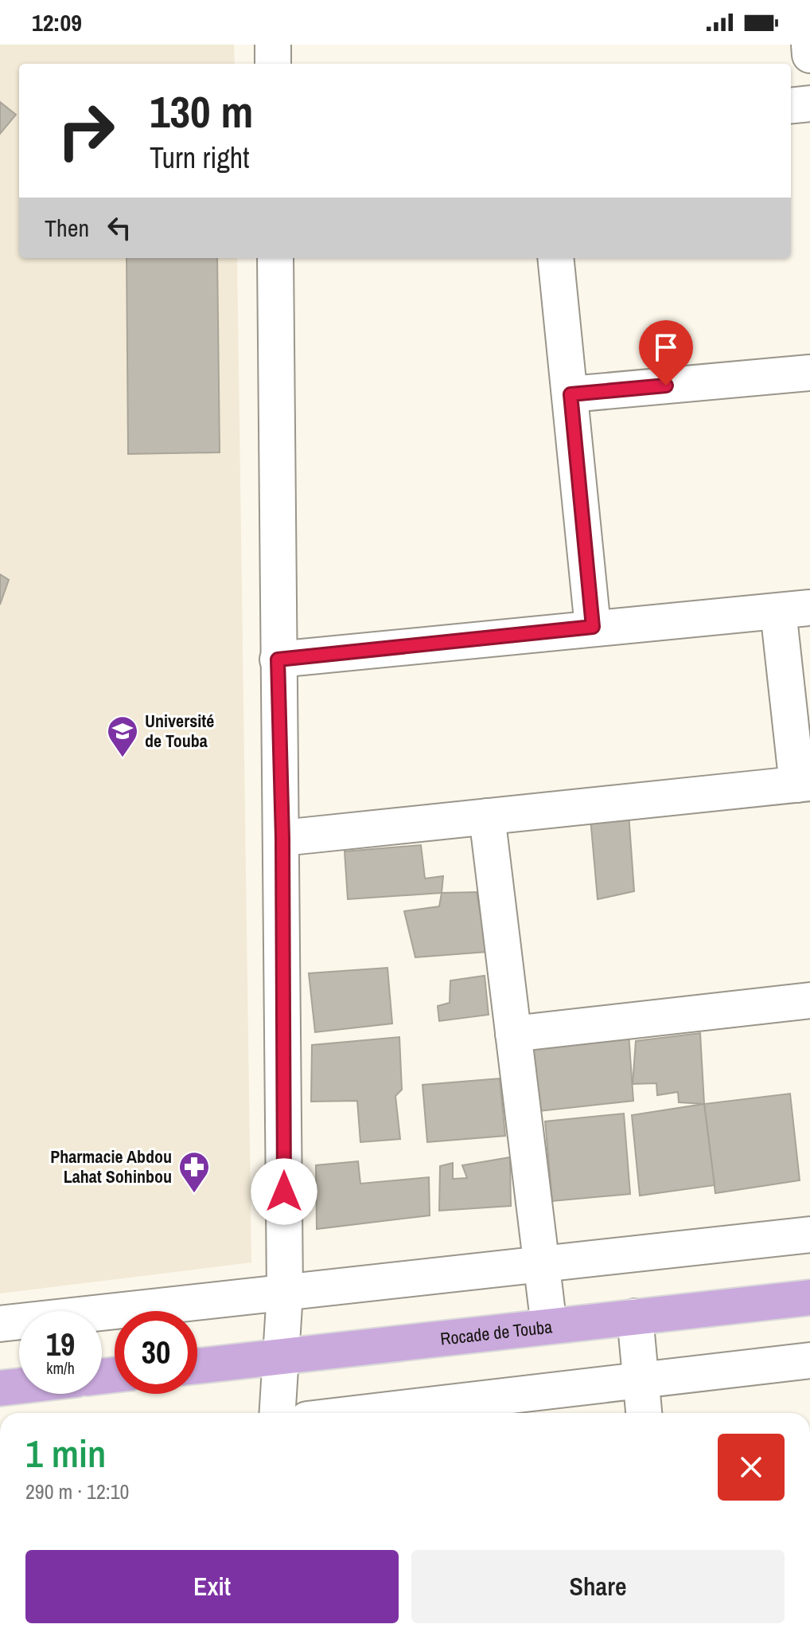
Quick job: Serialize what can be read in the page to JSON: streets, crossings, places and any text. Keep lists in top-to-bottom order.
{
  "streets": {
    "main road": ["Rocade de Touba"]
  },
  "places": {
    "school or university": ["Université de Touba"],
    "pharmacy": ["Pharmacie Abdou Lahat Sohinbou"]
  },
  "page": {
    "status": "12:09",
    "turn": ["130 m", "Turn right"],
    "then": "Then",
    "speed": "19 km/h",
    "limit": "30",
    "heading": ["1 min", "290 m · 12:10"],
    "buttons": ["Exit", "Share"]
  }
}
